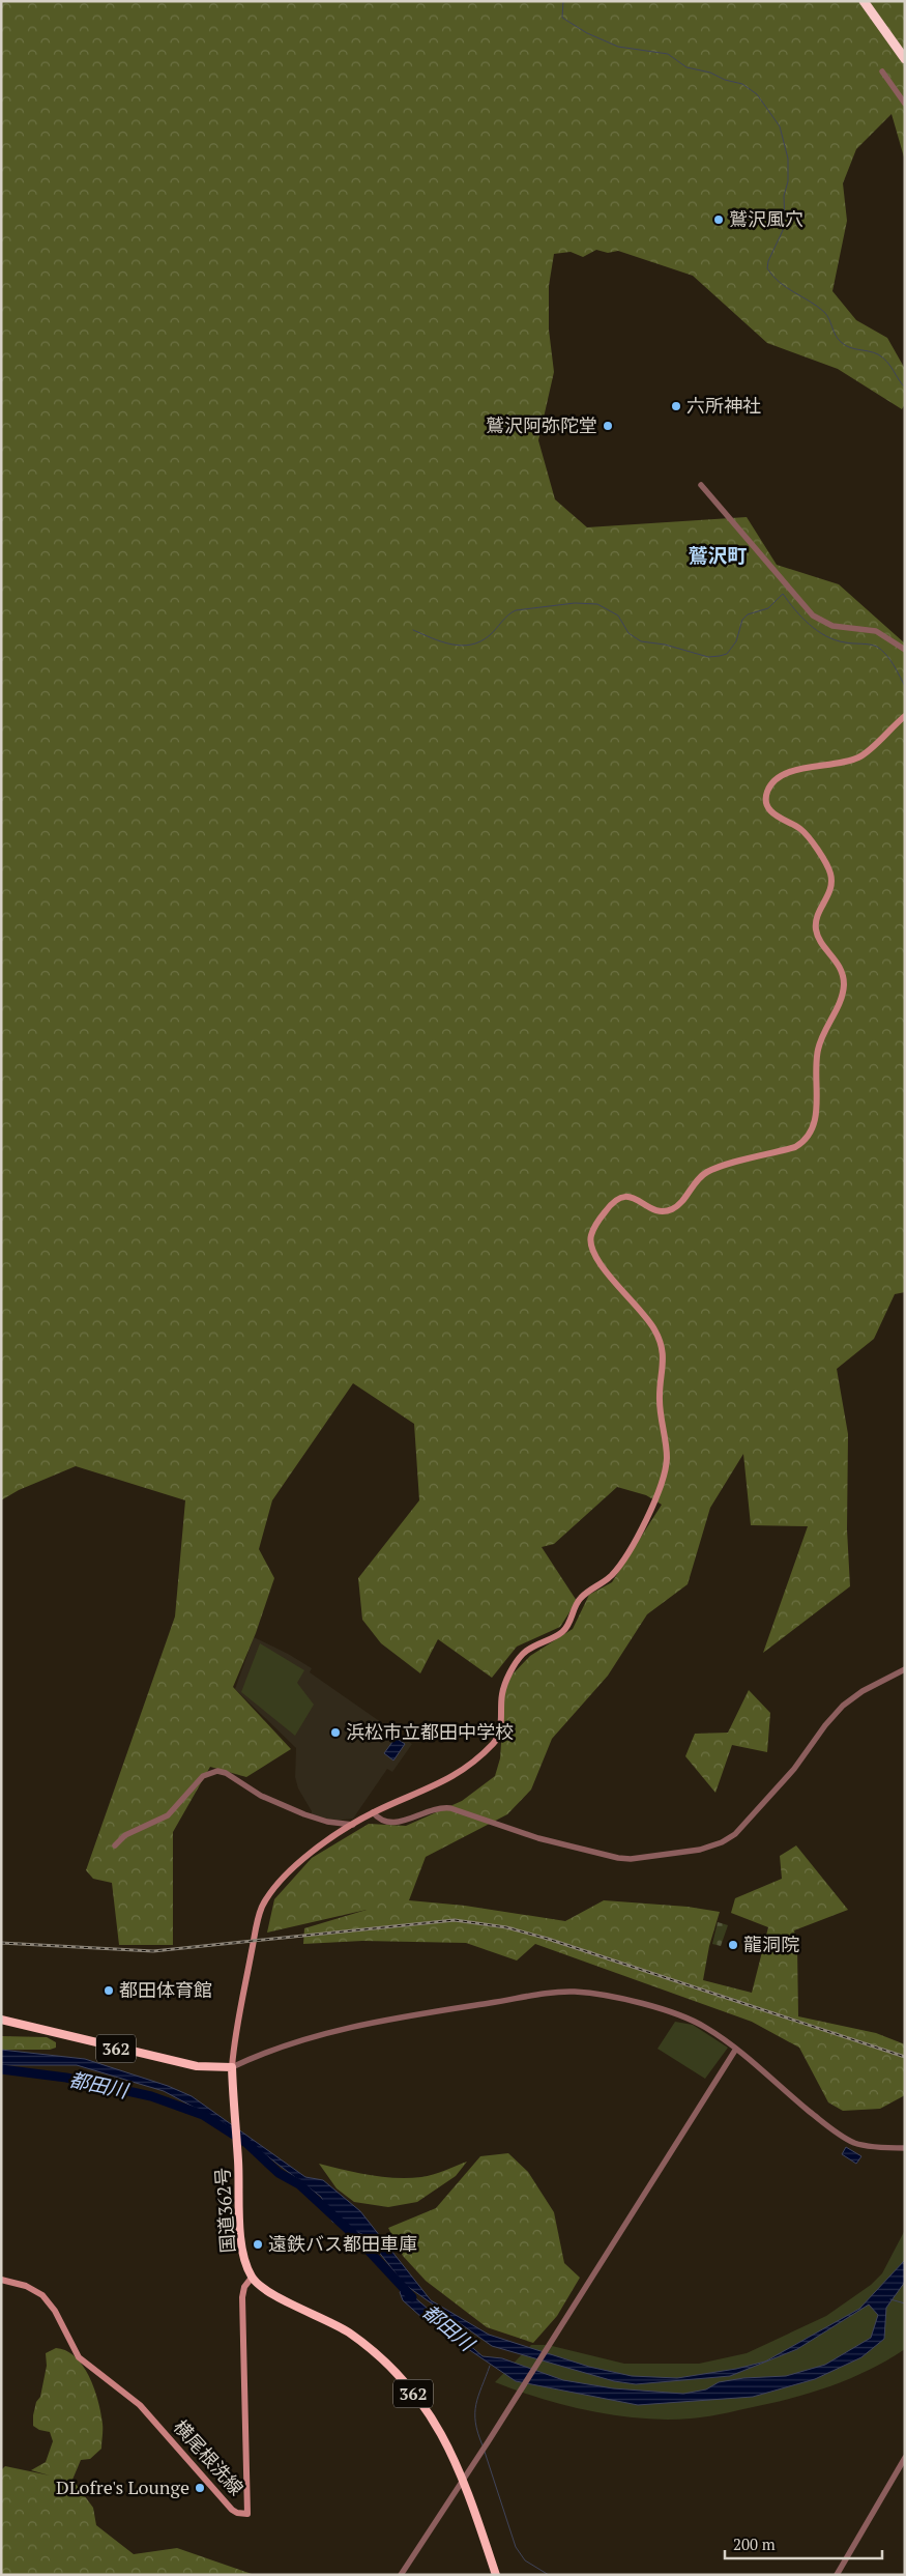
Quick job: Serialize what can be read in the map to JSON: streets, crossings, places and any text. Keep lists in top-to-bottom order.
{
  "streets": {
    "highway": ["362", "国道362号"],
    "main road": ["横尾根洗線"]
  },
  "crossings": [
    ["362", "国道362号"],
    ["362", "横尾根洗線"],
    ["国道362号", "横尾根洗線"]
  ],
  "districts": ["鷲沢町"],
  "water": ["都田川"],
  "places": [
    "鷲沢風穴",
    "六所神社",
    "鷲沢阿弥陀堂",
    "浜松市立都田中学校",
    "龍洞院",
    "都田体育館",
    "遠鉄バス都田車庫",
    "DLofre's Lounge"
  ],
  "scale_bar": "200 m"
}
